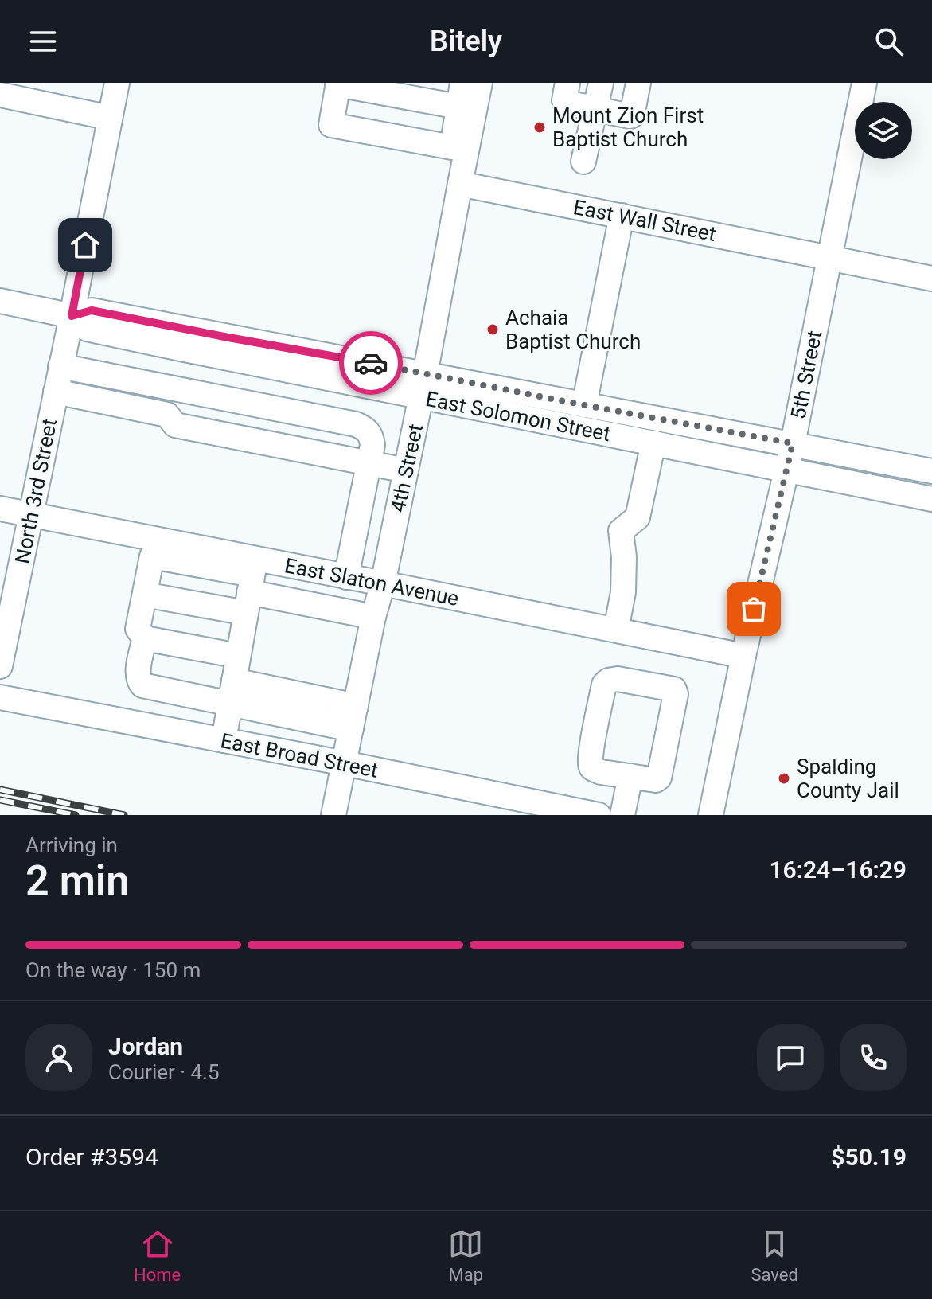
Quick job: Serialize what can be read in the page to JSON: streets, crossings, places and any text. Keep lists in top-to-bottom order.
{
  "streets": {
    "street": [
      "East Wall Street",
      "5th Street",
      "East Solomon Street",
      "4th Street",
      "North 3rd Street",
      "East Slaton Avenue",
      "East Broad Street"
    ]
  },
  "crossings": [
    ["East Wall Street", "5th Street"],
    ["East Wall Street", "4th Street"],
    ["5th Street", "East Solomon Street"],
    ["5th Street", "East Slaton Avenue"],
    ["East Solomon Street", "4th Street"],
    ["East Solomon Street", "North 3rd Street"],
    ["4th Street", "East Slaton Avenue"],
    ["4th Street", "East Broad Street"],
    ["North 3rd Street", "East Slaton Avenue"]
  ],
  "places": ["Mount Zion First Baptist Church", "Achaia Baptist Church", "Spalding County Jail"],
  "page": {
    "header": "Bitely",
    "heading": ["2 min", "Arriving in", "16:24–16:29"],
    "panel": [
      "Jordan",
      "Courier · 4.5",
      "Order #3594",
      "$50.19"
    ],
    "bar": "On the way · 150 m",
    "tabs": ["Home", "Map", "Saved"]
  }
}
